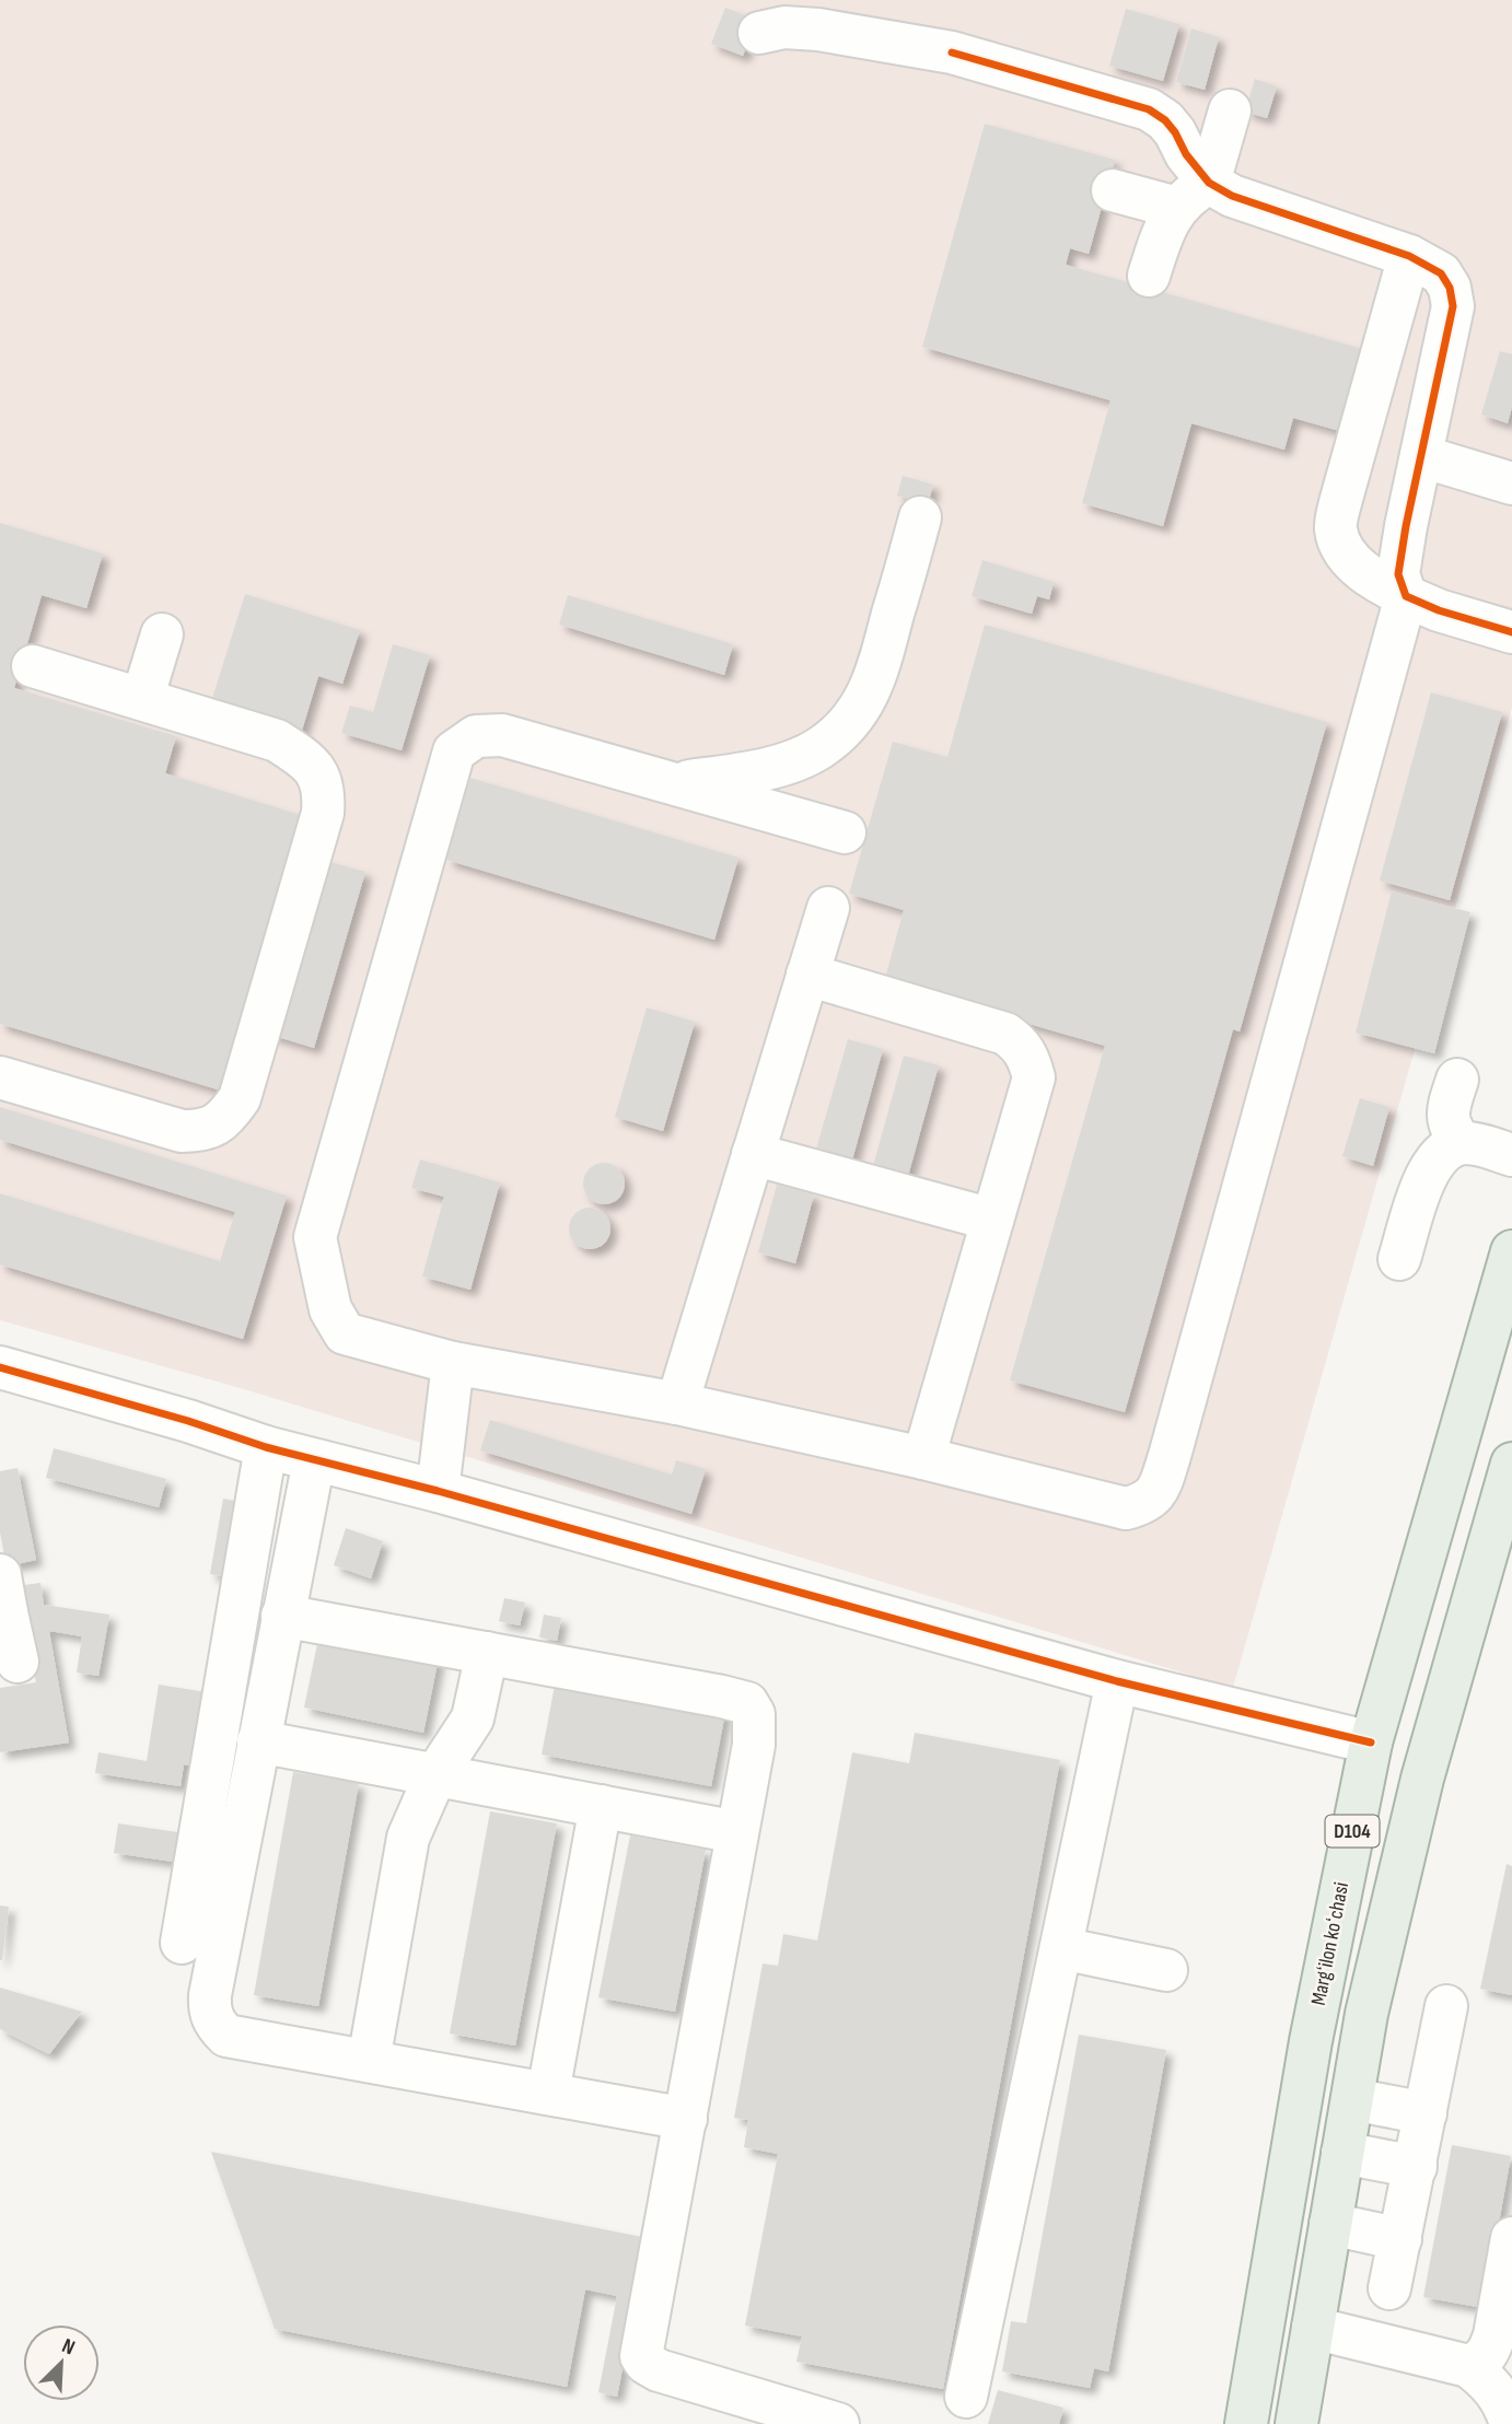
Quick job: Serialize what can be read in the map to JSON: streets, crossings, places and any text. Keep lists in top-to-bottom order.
{
  "streets": {
    "main road": ["D104", "Margʻilon koʻchasi"]
  },
  "north": "top right"
}
